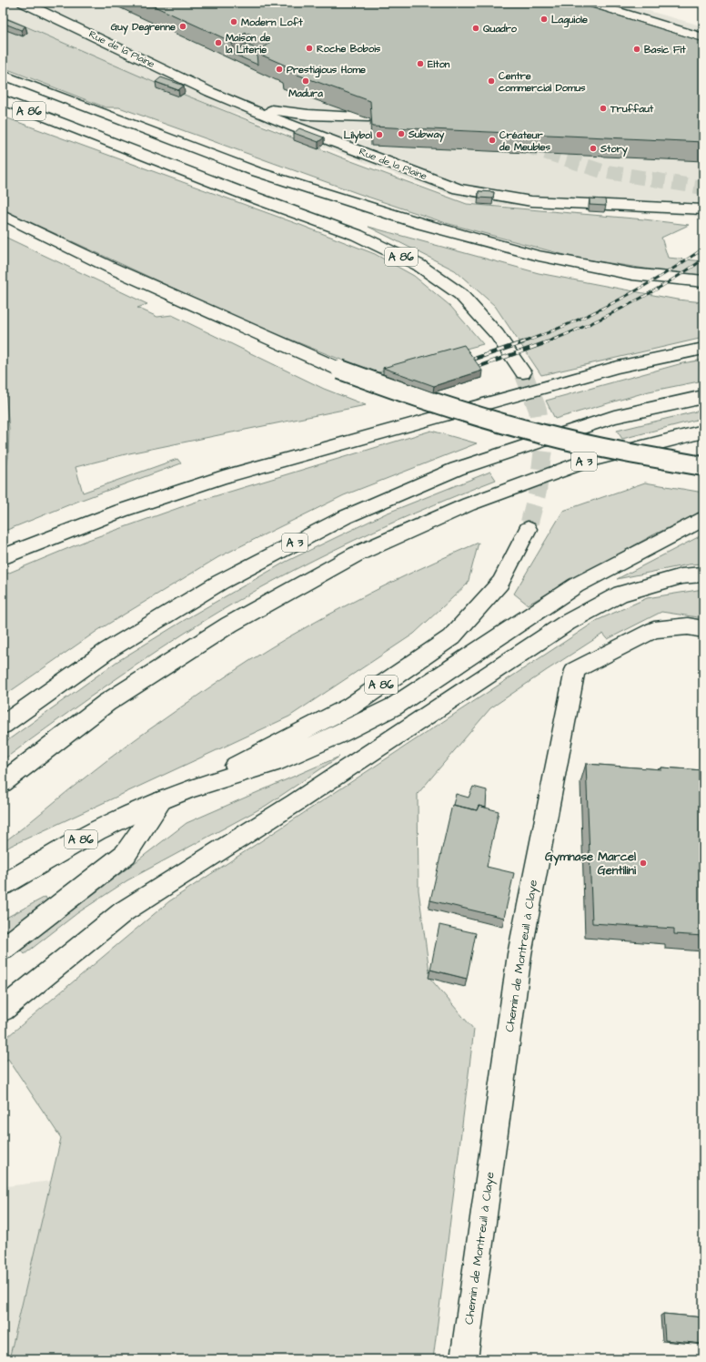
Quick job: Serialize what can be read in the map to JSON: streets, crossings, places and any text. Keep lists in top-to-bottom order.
{
  "streets": {
    "main road": [
      "Rue de la Plaine",
      "A 86",
      "A 3",
      "Chemin de Montreuil à Claye"
    ]
  },
  "places": [
    "Laguiole",
    "Modern Loft",
    "Guy Degrenne",
    "Quadro",
    "Maison de la Literie",
    "Roche Bobois",
    "Basic Fit",
    "Elton",
    "Prestigious Home",
    "Madura",
    "Centre commercial Domus",
    "Truffaut",
    "Subway",
    "Lilybol",
    "Créateur de Meubles",
    "Story",
    "Gymnase Marcel Gentilini"
  ]
}
